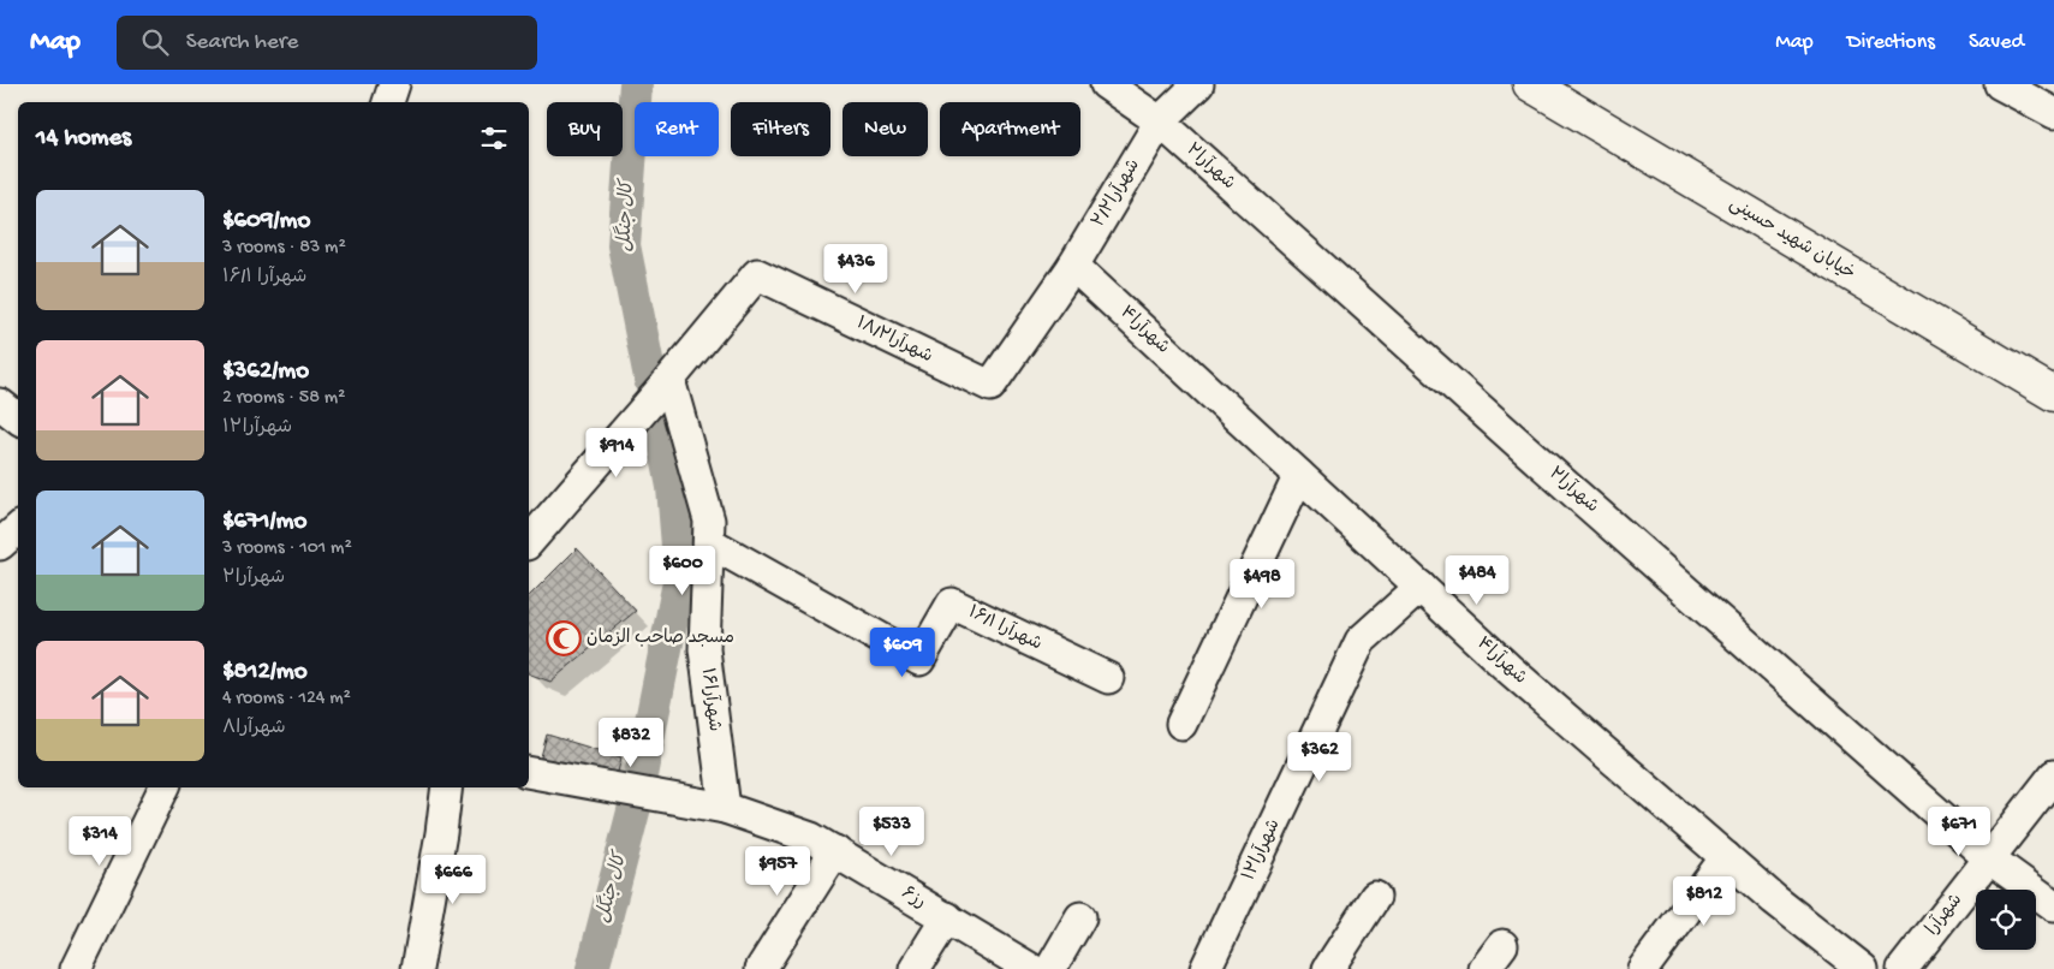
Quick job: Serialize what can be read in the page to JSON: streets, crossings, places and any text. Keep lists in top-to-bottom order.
{
  "streets": {
    "main road": ["خیابان شهید حسینی"],
    "street": [
      "شهرآرا۲",
      "شهرآرا۲/۲",
      "شهرآرا۴",
      "شهرآرا۱۸/۲",
      "شهرآرا ۱۶/۱",
      "شهرآرا۱۶",
      "شهرآرا۱۲",
      "رز۶",
      "شهرآرا"
    ]
  },
  "crossings": [
    ["شهرآرا۲", "شهرآرا۲/۲"],
    ["شهرآرا۲", "شهرآرا"],
    ["شهرآرا۲/۲", "شهرآرا۴"],
    ["شهرآرا۲/۲", "شهرآرا۱۸/۲"],
    ["شهرآرا۴", "شهرآرا۱۸/۲"],
    ["شهرآرا۴", "شهرآرا۱۲"],
    ["شهرآرا۱۸/۲", "شهرآرا۱۶"],
    ["شهرآرا ۱۶/۱", "شهرآرا۱۶"],
    ["شهرآرا۱۶", "رز۶"]
  ],
  "water": ["کال جنگل"],
  "places": {
    "mosque": ["مسجد صاحب الزمان"]
  },
  "page": {
    "header": "Map",
    "search": "Search here",
    "nav": ["Map", "Directions", "Saved"],
    "chip": [
      "Buy",
      "Rent",
      "Filters",
      "New",
      "Apartment"
    ],
    "heading": "14 homes",
    "list": [
      {
        "name": "$609/mo",
        "note": "3 rooms · 83 m² · شهرآرا ۱۶/۱"
      },
      {
        "name": "$362/mo",
        "note": "2 rooms · 58 m² · شهرآرا۱۲"
      },
      {
        "name": "$671/mo",
        "note": "3 rooms · 101 m² · شهرآرا۲"
      },
      {
        "name": "$812/mo",
        "note": "4 rooms · 124 m² · شهرآرا۸"
      }
    ],
    "price": [
      "$436",
      "$914",
      "$600",
      "$484",
      "$498",
      "$609",
      "$832",
      "$362",
      "$533",
      "$671",
      "$314",
      "$957",
      "$666",
      "$812"
    ]
  }
}
